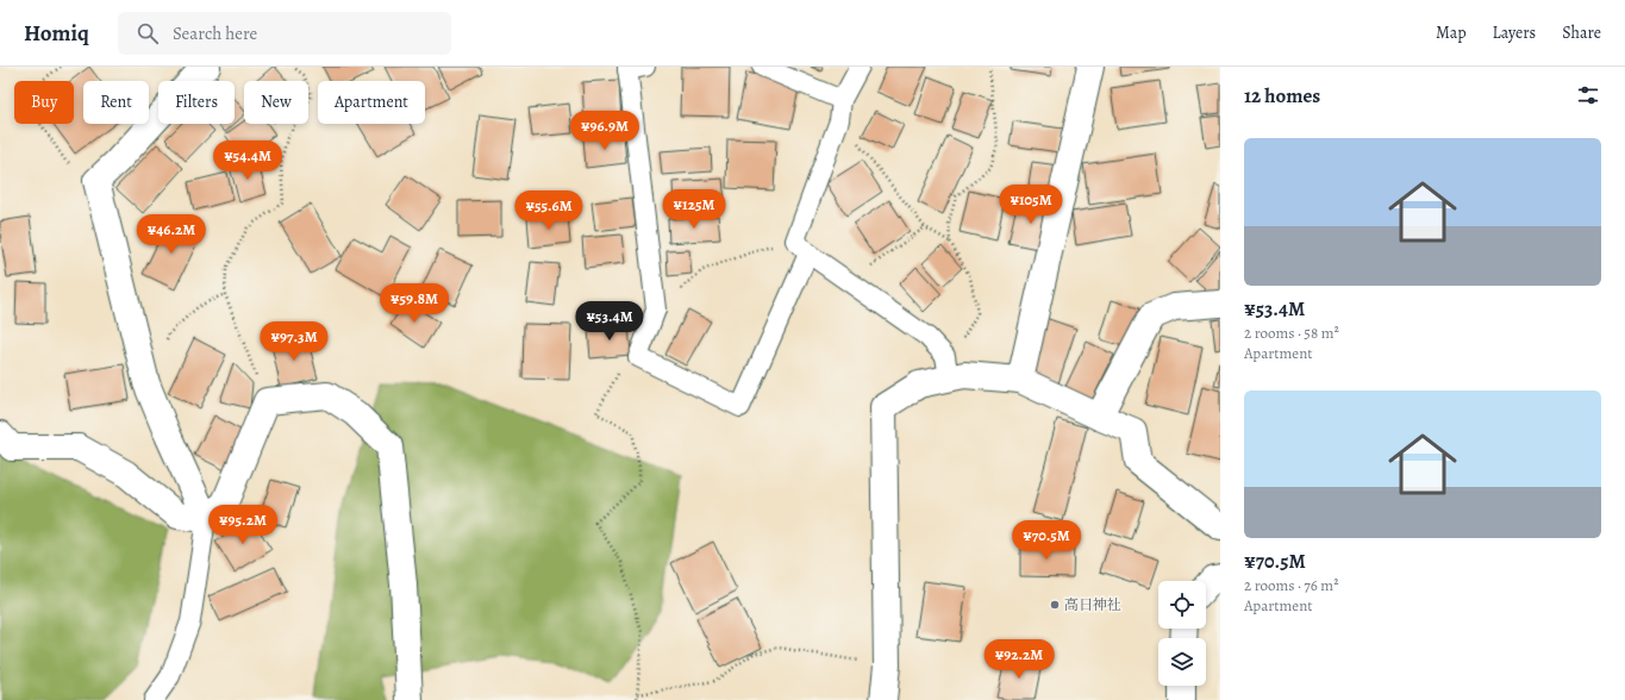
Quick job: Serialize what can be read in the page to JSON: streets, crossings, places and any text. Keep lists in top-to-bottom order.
{
  "places": ["高日神社"],
  "page": {
    "header": "Homiq",
    "search": "Search here",
    "nav": ["Map", "Layers", "Share"],
    "heading": "12 homes",
    "chip": [
      "Buy",
      "Rent",
      "Filters",
      "New",
      "Apartment"
    ],
    "price": [
      "¥96.9M",
      "¥54.4M",
      "¥105M",
      "¥125M",
      "¥55.6M",
      "¥46.2M",
      "¥59.8M",
      "¥53.4M",
      "¥97.3M",
      "¥95.2M",
      "¥70.5M",
      "¥92.2M"
    ],
    "list": [
      {
        "name": "¥53.4M",
        "note": "2 rooms · 58 m² · Apartment"
      },
      {
        "name": "¥70.5M",
        "note": "2 rooms · 76 m² · Apartment"
      }
    ]
  }
}
